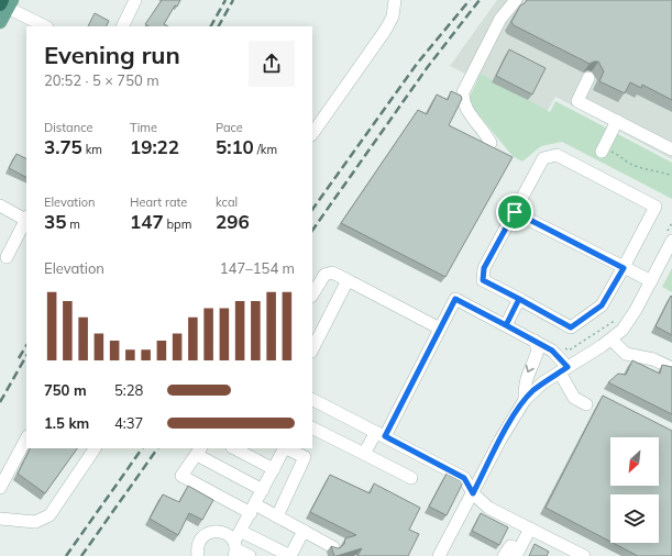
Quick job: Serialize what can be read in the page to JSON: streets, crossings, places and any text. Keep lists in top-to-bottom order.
{
  "north": "bottom left",
  "page": {
    "heading": ["Evening run", "20:52 · 5 × 750 m"],
    "stats": [
      ["Distance", "3.75 km"],
      ["Time", "19:22"],
      ["Pace", "5:10 /km"],
      ["Elevation", "35 m"],
      ["Heart rate", "147 bpm"],
      ["kcal", "296"]
    ],
    "chart": ["Elevation", "147–154 m"],
    "list": [
      {
        "name": "750 m",
        "note": "5:28"
      },
      {
        "name": "1.5 km",
        "note": "4:37"
      }
    ]
  }
}
